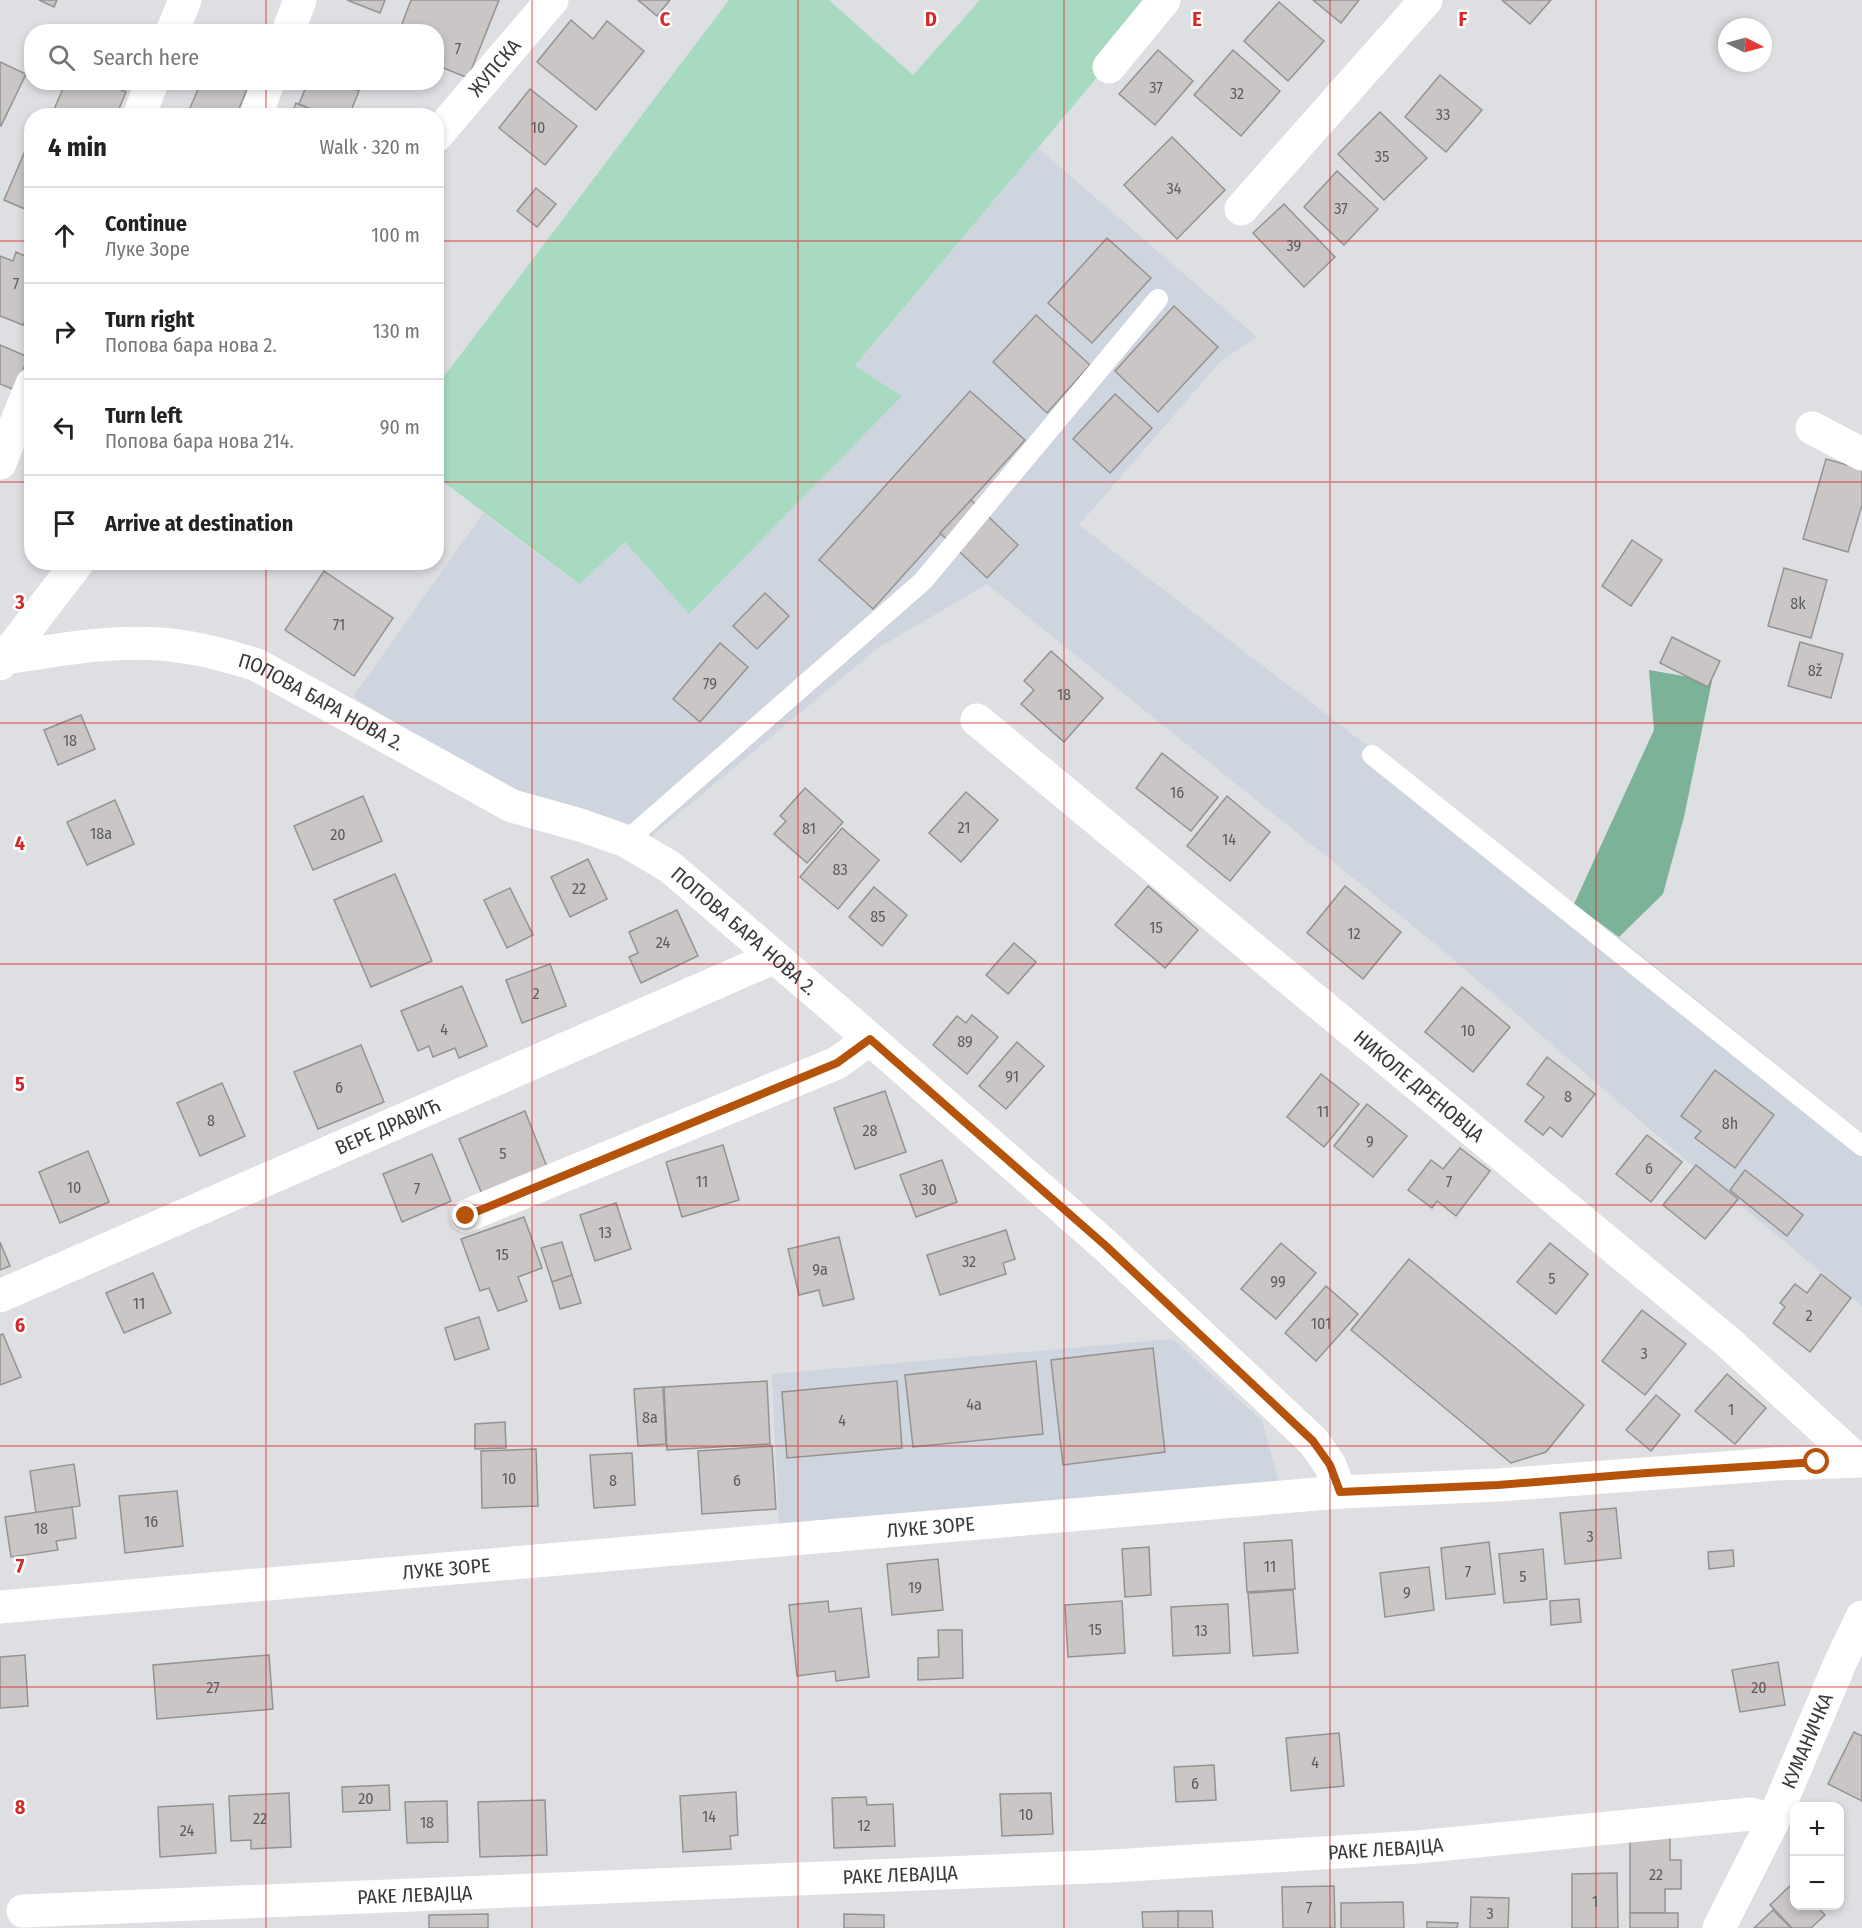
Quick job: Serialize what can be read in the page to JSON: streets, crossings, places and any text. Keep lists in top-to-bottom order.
{
  "streets": {
    "street": [
      "ЖУПСКА",
      "ПОПОВА БАРА НОВА 2.",
      "НИКОЛЕ ДРЕНОВЦА",
      "ВЕРЕ ДРАВИЋ",
      "ЛУКЕ ЗОРЕ",
      "КУМАНИЧКА",
      "РАКЕ ЛЕВАЈЦА"
    ]
  },
  "crossings": [
    ["ПОПОВА БАРА НОВА 2.", "ВЕРЕ ДРАВИЋ"],
    ["ПОПОВА БАРА НОВА 2.", "ЛУКЕ ЗОРЕ"],
    ["НИКОЛЕ ДРЕНОВЦА", "ЛУКЕ ЗОРЕ"],
    ["КУМАНИЧКА", "РАКЕ ЛЕВАЈЦА"]
  ],
  "house_numbers": [
    "7",
    "37",
    "32",
    "33",
    "10",
    "35",
    "34",
    "37",
    "39",
    "7",
    "8k",
    "71",
    "8ž",
    "79",
    "18",
    "18",
    "16",
    "21",
    "81",
    "18a",
    "20",
    "14",
    "83",
    "22",
    "85",
    "15",
    "12",
    "24",
    "2",
    "4",
    "10",
    "89",
    "91",
    "6",
    "8",
    "11",
    "8",
    "8h",
    "28",
    "9",
    "5",
    "6",
    "11",
    "7",
    "10",
    "7",
    "30",
    "13",
    "15",
    "32",
    "9a",
    "5",
    "99",
    "11",
    "2",
    "101",
    "3",
    "4a",
    "1",
    "8a",
    "4",
    "10",
    "8",
    "6",
    "16",
    "18",
    "3",
    "11",
    "7",
    "5",
    "19",
    "9",
    "15",
    "13",
    "27",
    "20",
    "4",
    "6",
    "20",
    "10",
    "14",
    "22",
    "18",
    "12",
    "24",
    "22",
    "1",
    "7",
    "3"
  ],
  "north": "right",
  "page": {
    "search": "Search here",
    "heading": ["4 min", "Walk · 320 m"],
    "list": [
      ["Continue", "Луке Зоре", "100 m"],
      ["Turn right", "Попова бара нова 2.", "130 m"],
      ["Turn left", "Попова бара нова 214.", "90 m"],
      "Arrive at destination"
    ],
    "map_buttons": ["+", "−"]
  },
  "grid": {
    "columns": [
      "C",
      "D",
      "E",
      "F"
    ],
    "rows": [
      "3",
      "4",
      "5",
      "6",
      "7",
      "8"
    ]
  }
}
